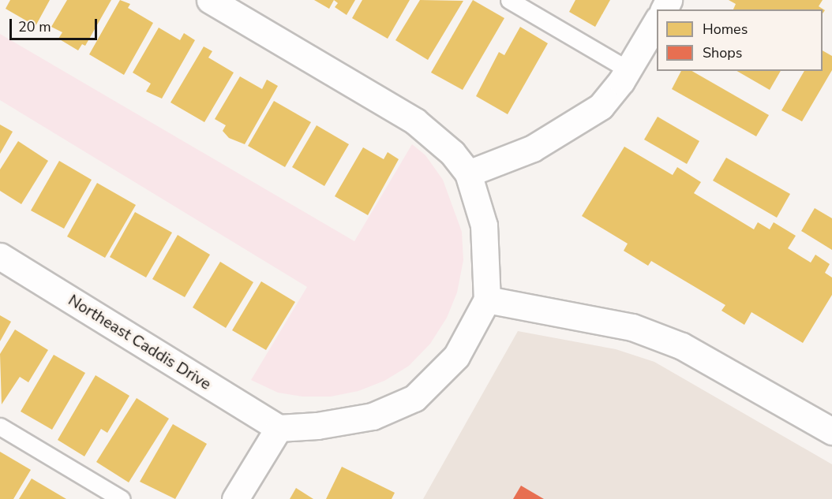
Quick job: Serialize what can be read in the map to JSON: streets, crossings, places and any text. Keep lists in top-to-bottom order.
{
  "streets": {
    "street": ["Northeast Caddis Drive"]
  },
  "legend": ["Homes", "Shops"],
  "scale_bar": "20 m"
}
